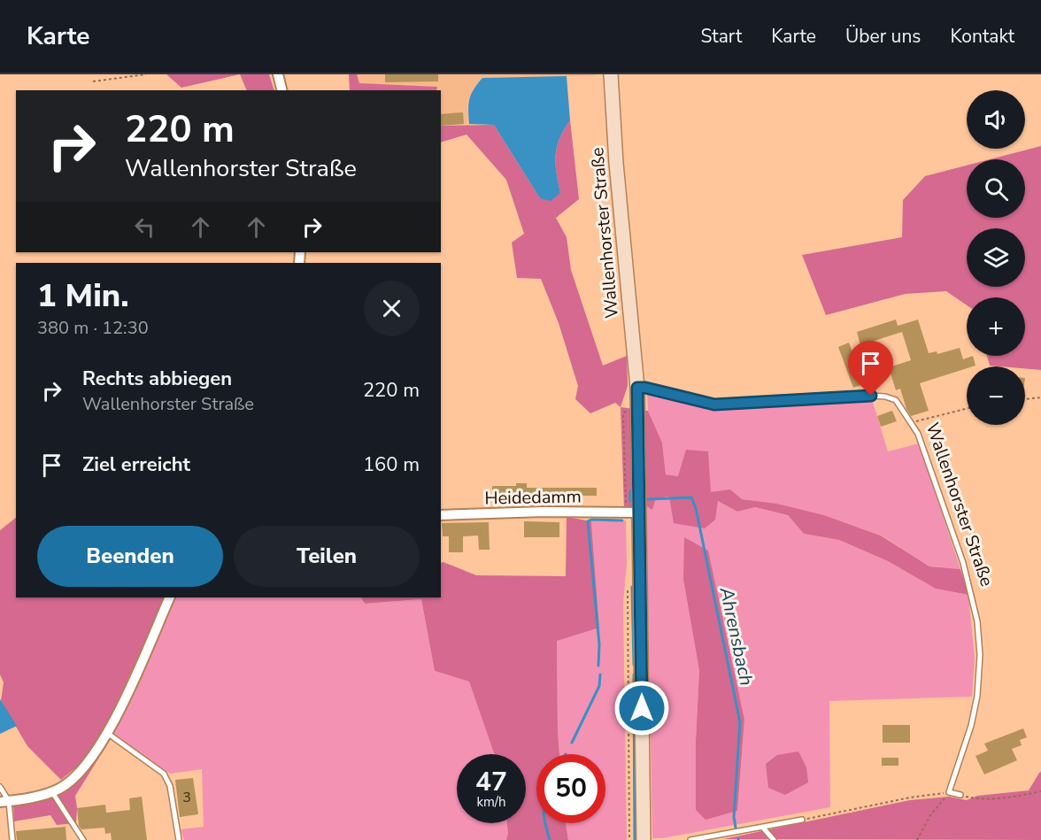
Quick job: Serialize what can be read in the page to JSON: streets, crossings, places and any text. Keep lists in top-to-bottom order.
{
  "streets": {
    "main road": ["Wallenhorster Straße"],
    "street": ["Heidedamm"]
  },
  "crossings": [
    ["Wallenhorster Straße", "Heidedamm"]
  ],
  "water": ["Ahrensbach"],
  "house_numbers": ["3"],
  "page": {
    "header": "Karte",
    "nav": [
      "Start",
      "Karte",
      "Über uns",
      "Kontakt"
    ],
    "map_buttons": ["+", "−"],
    "turn": ["220 m", "Wallenhorster Straße"],
    "heading": ["1 Min.", "380 m · 12:30"],
    "list": [
      {
        "name": "Rechts abbiegen",
        "note": "Wallenhorster Straße",
        "value": "220 m"
      },
      {
        "name": "Ziel erreicht",
        "value": "160 m"
      }
    ],
    "buttons": ["Beenden", "Teilen"],
    "speed": "47 km/h",
    "limit": "50"
  }
}
